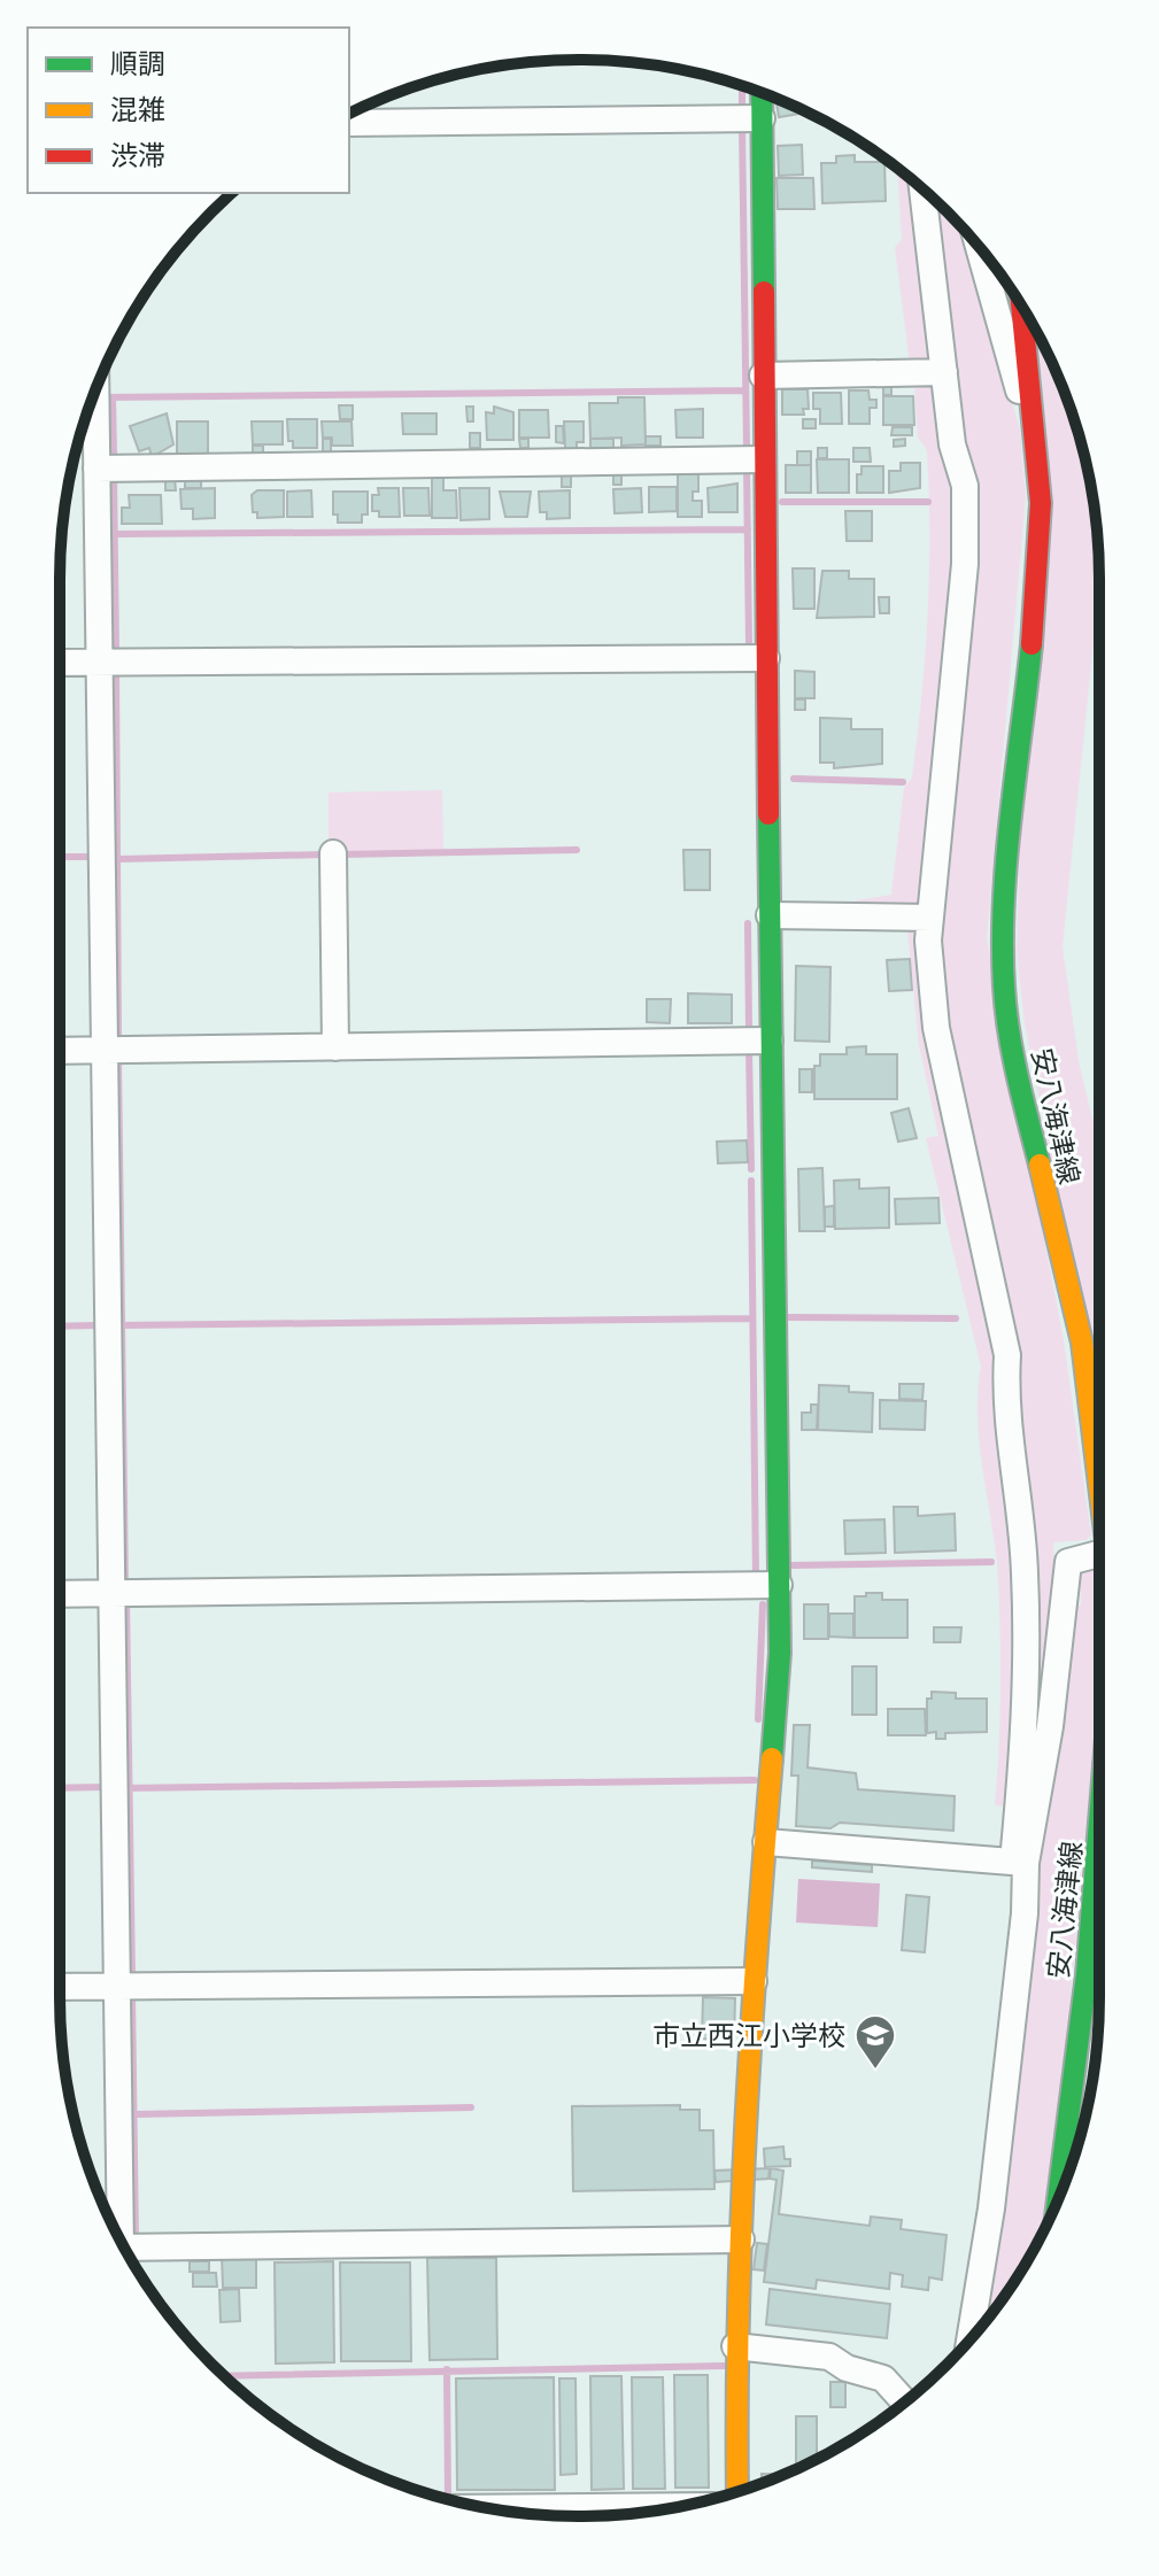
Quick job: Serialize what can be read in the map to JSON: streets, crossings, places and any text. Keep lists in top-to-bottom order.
{
  "streets": {
    "street": ["安八海津線"]
  },
  "places": {
    "school or university": ["市立西江小学校"]
  },
  "legend": ["順調", "混雑", "渋滞"]
}
